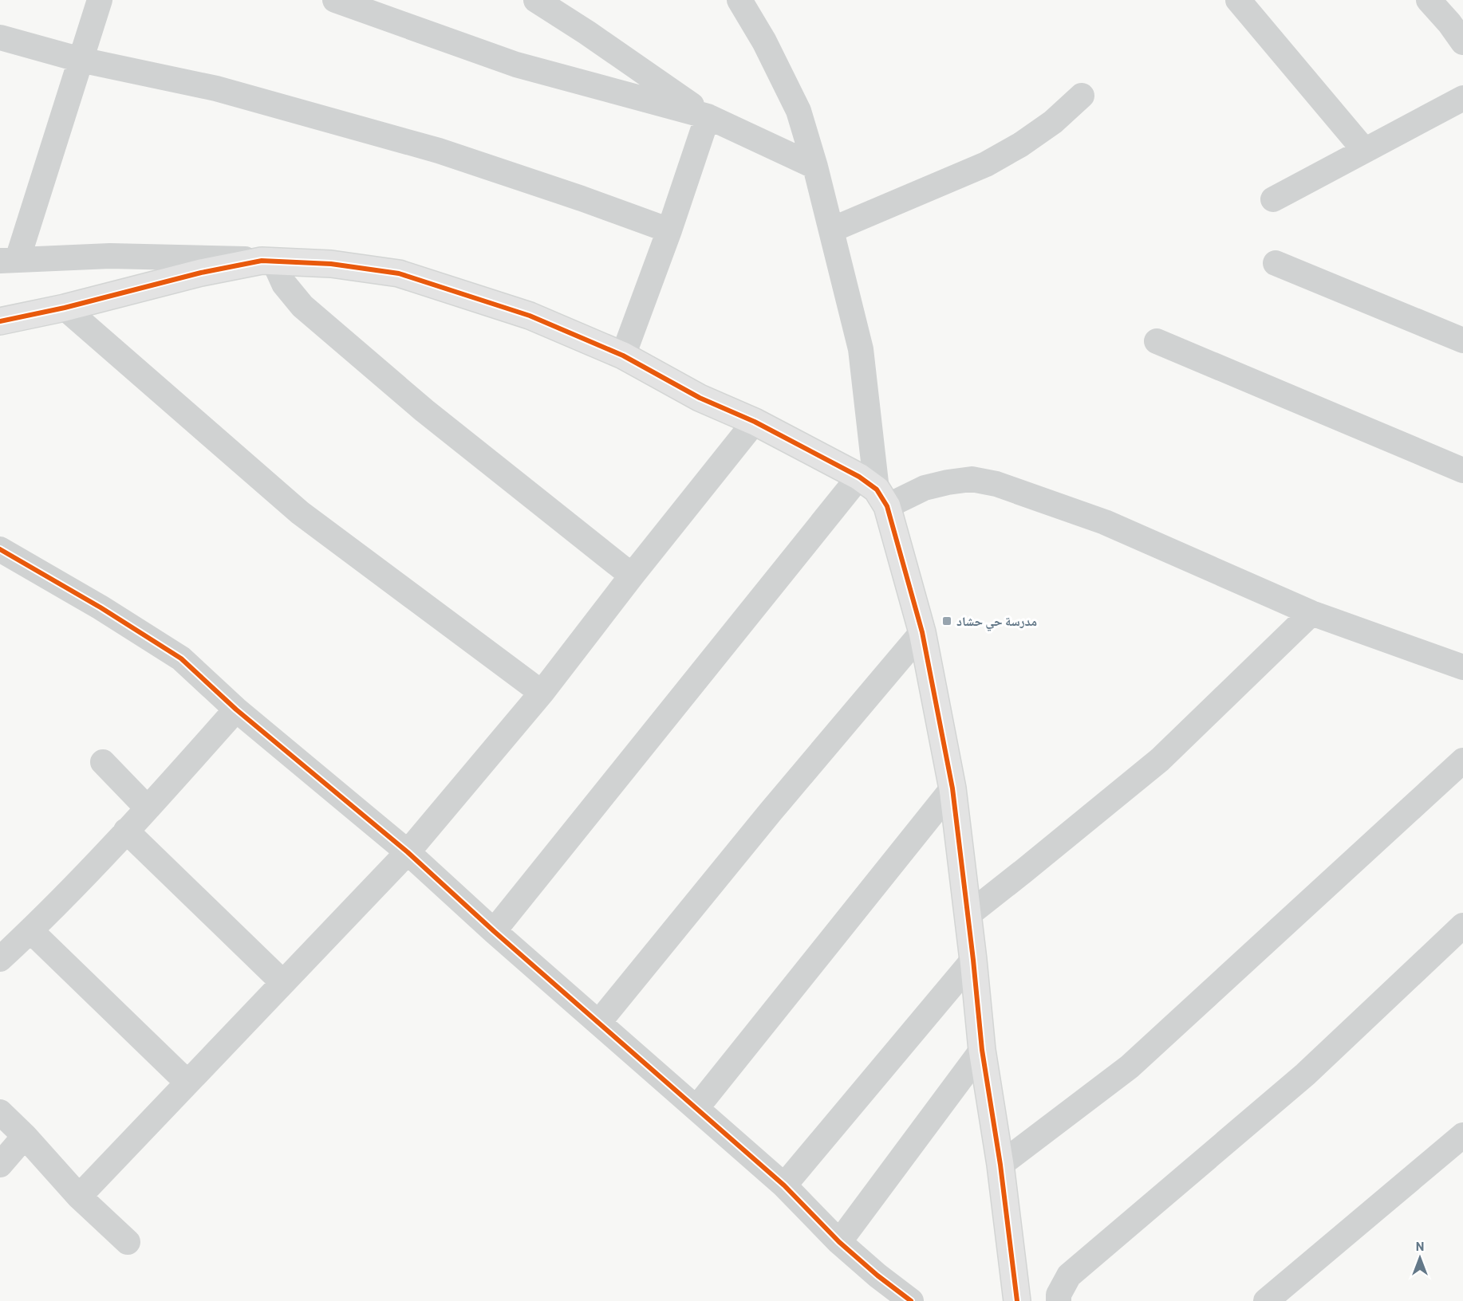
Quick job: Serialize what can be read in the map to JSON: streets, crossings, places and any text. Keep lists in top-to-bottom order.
{
  "places": {
    "transit": ["مدرسة حي حشاد"]
  },
  "north": "top"
}
